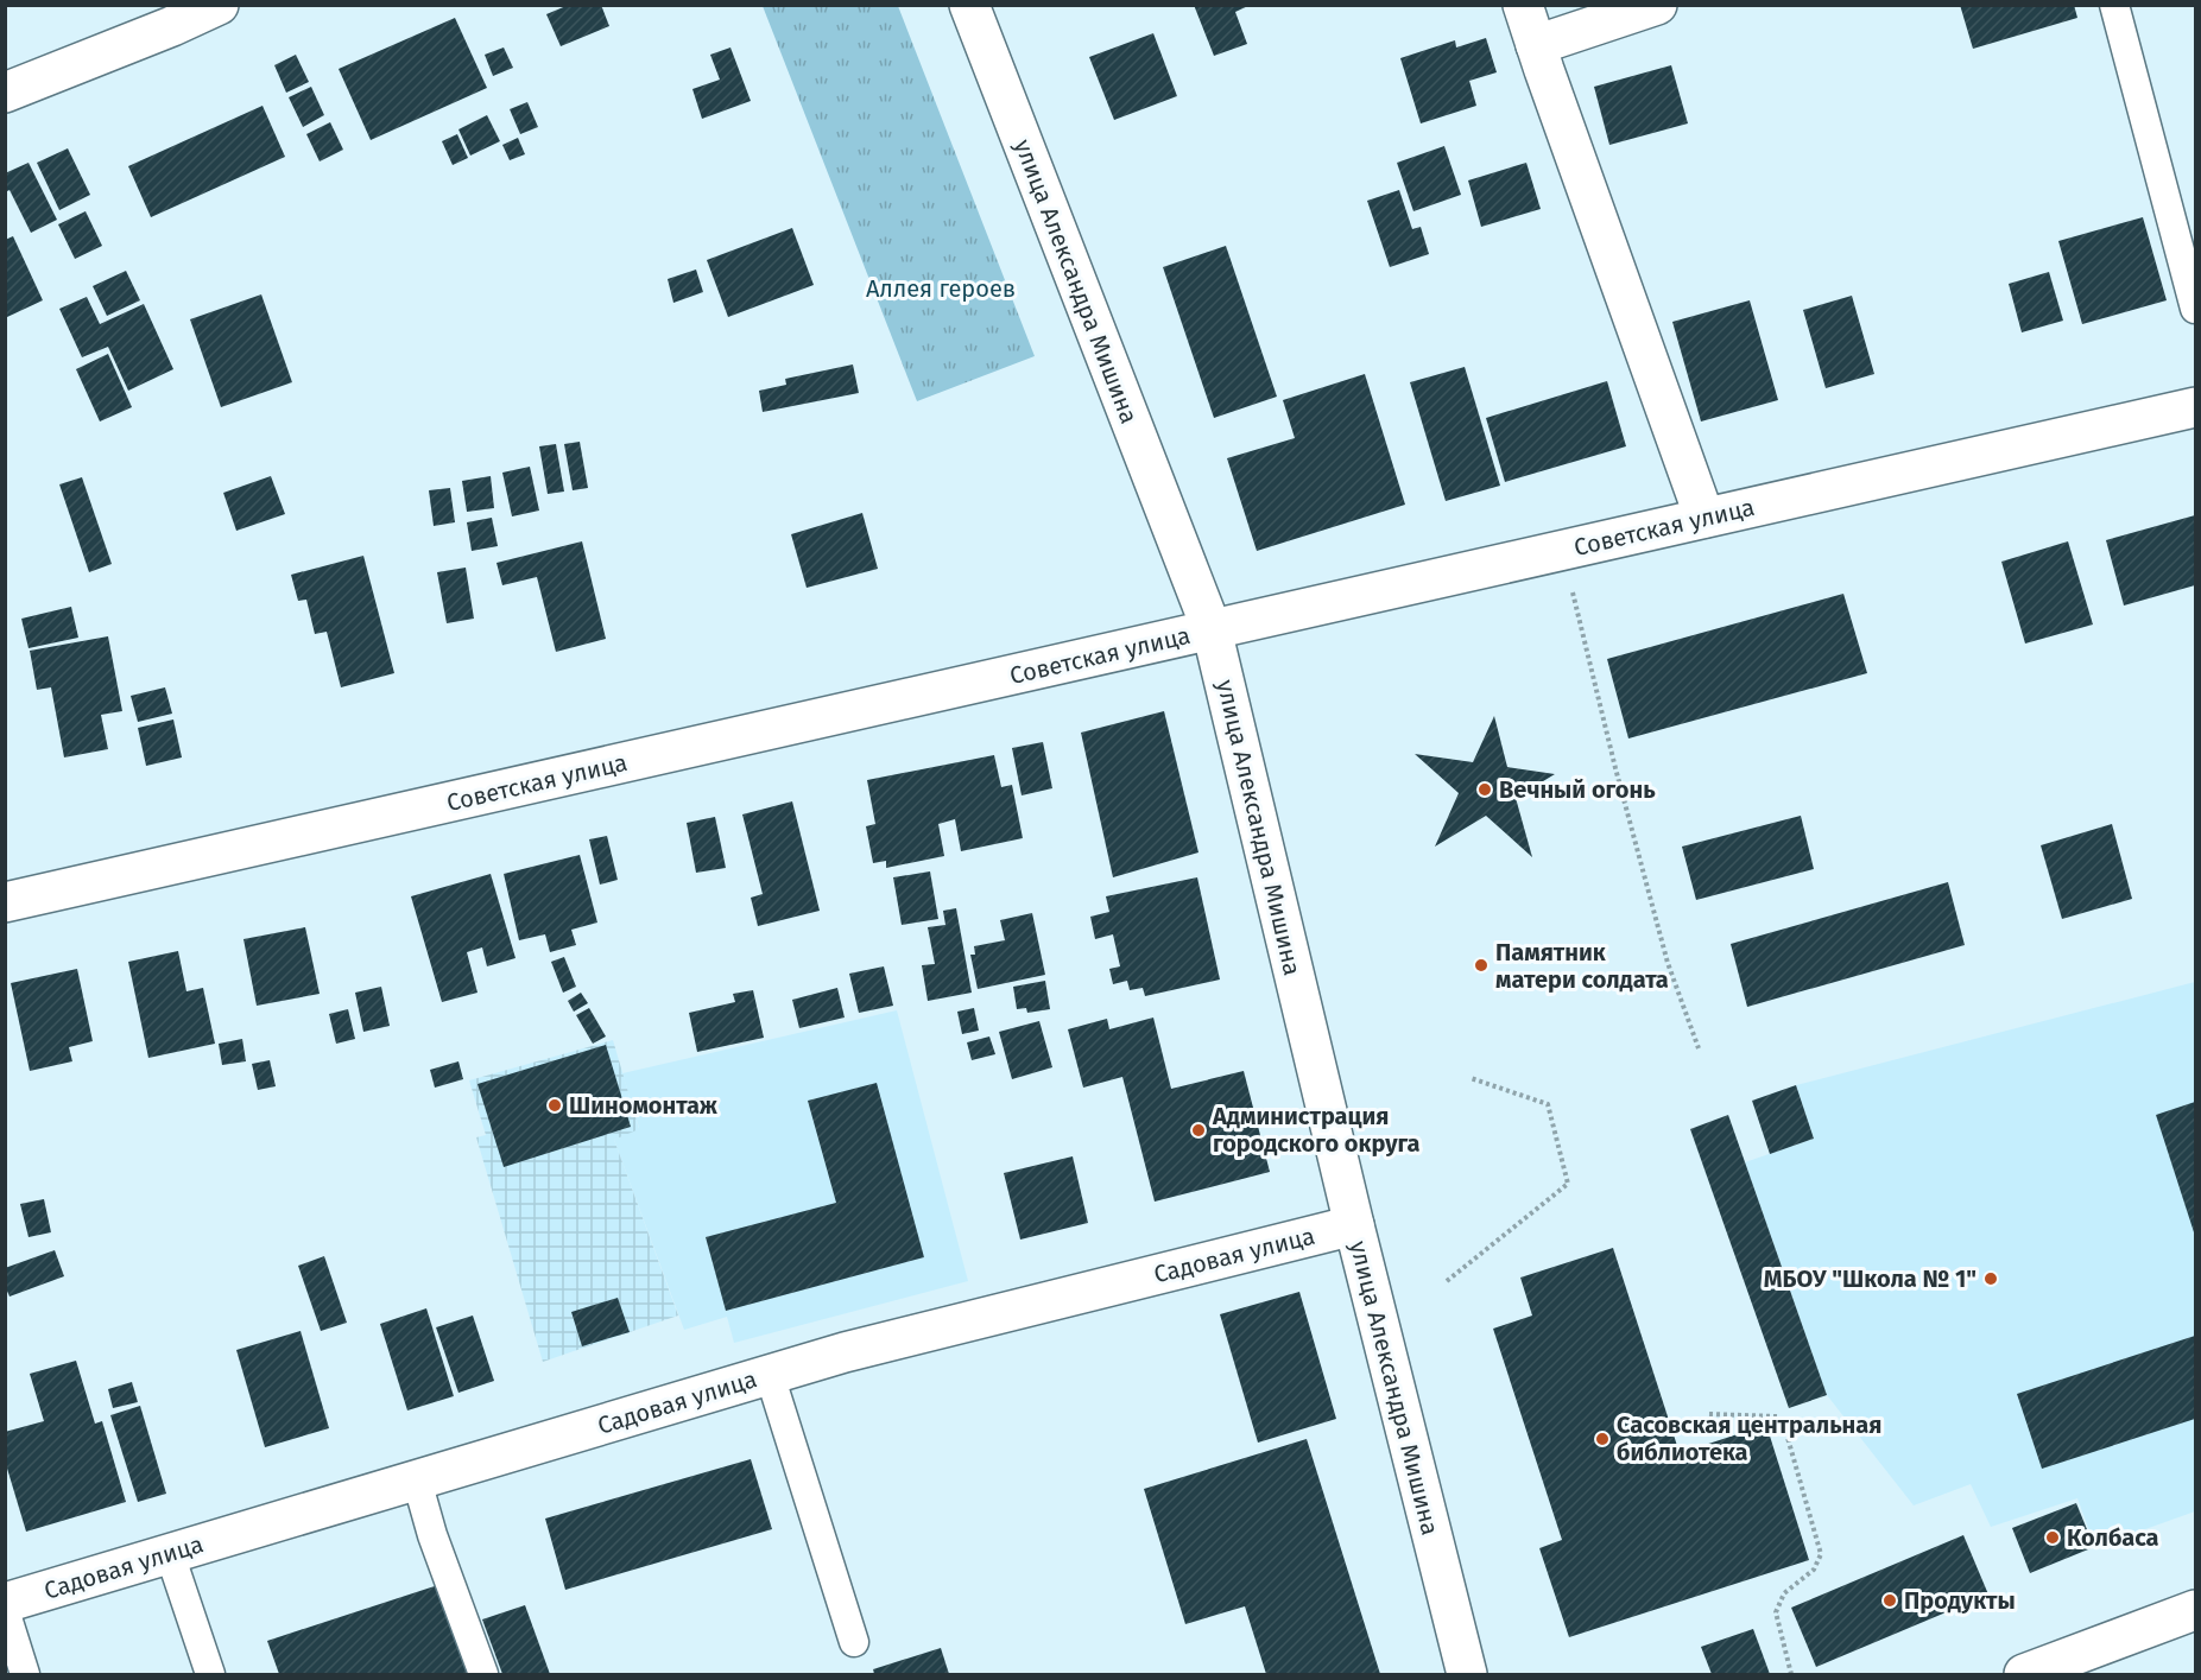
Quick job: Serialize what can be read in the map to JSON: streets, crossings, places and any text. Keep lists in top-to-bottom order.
{
  "streets": {
    "street": ["улица Александра Мишина", "Советская улица", "Садовая улица"]
  },
  "crossings": [
    ["улица Александра Мишина", "Советская улица"],
    ["улица Александра Мишина", "Садовая улица"]
  ],
  "parks": ["Аллея героев"],
  "places": [
    "Вечный огонь",
    "Памятник матери солдата",
    "Шиномонтаж",
    "Администрация городского округа",
    "МБОУ \"Школа № 1\"",
    "Сасовская центральная библиотека",
    "Колбаса",
    "Продукты"
  ]
}
